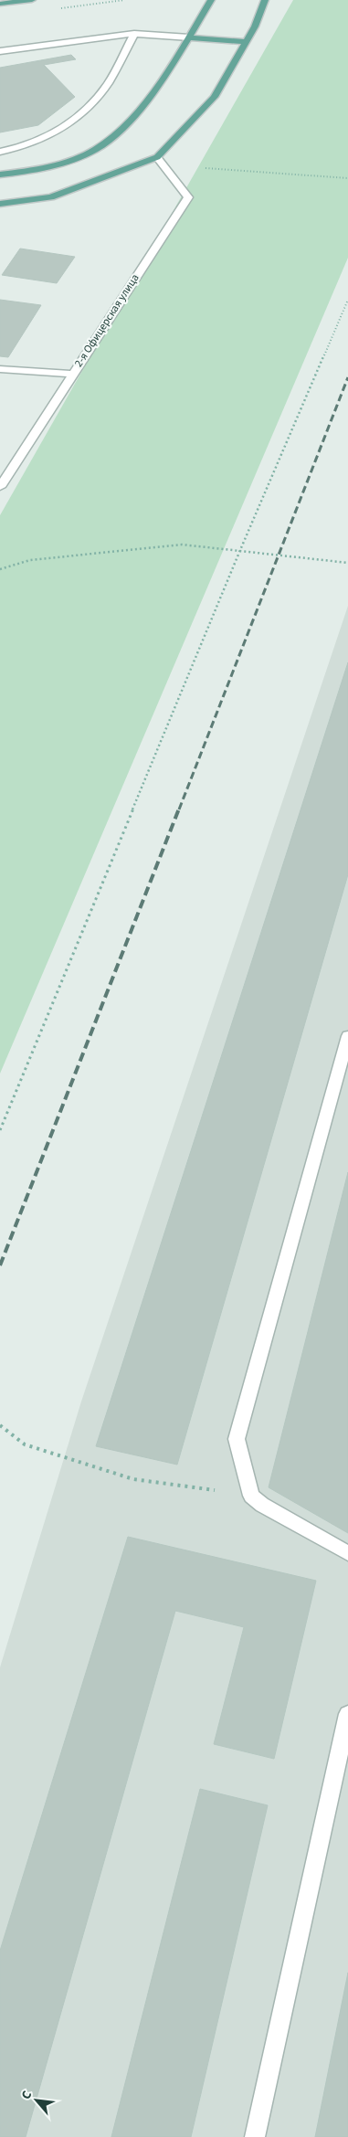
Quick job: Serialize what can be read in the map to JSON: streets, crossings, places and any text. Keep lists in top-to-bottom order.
{
  "streets": {
    "street": ["2-я Офицерская улица"]
  },
  "north": "top left"
}
